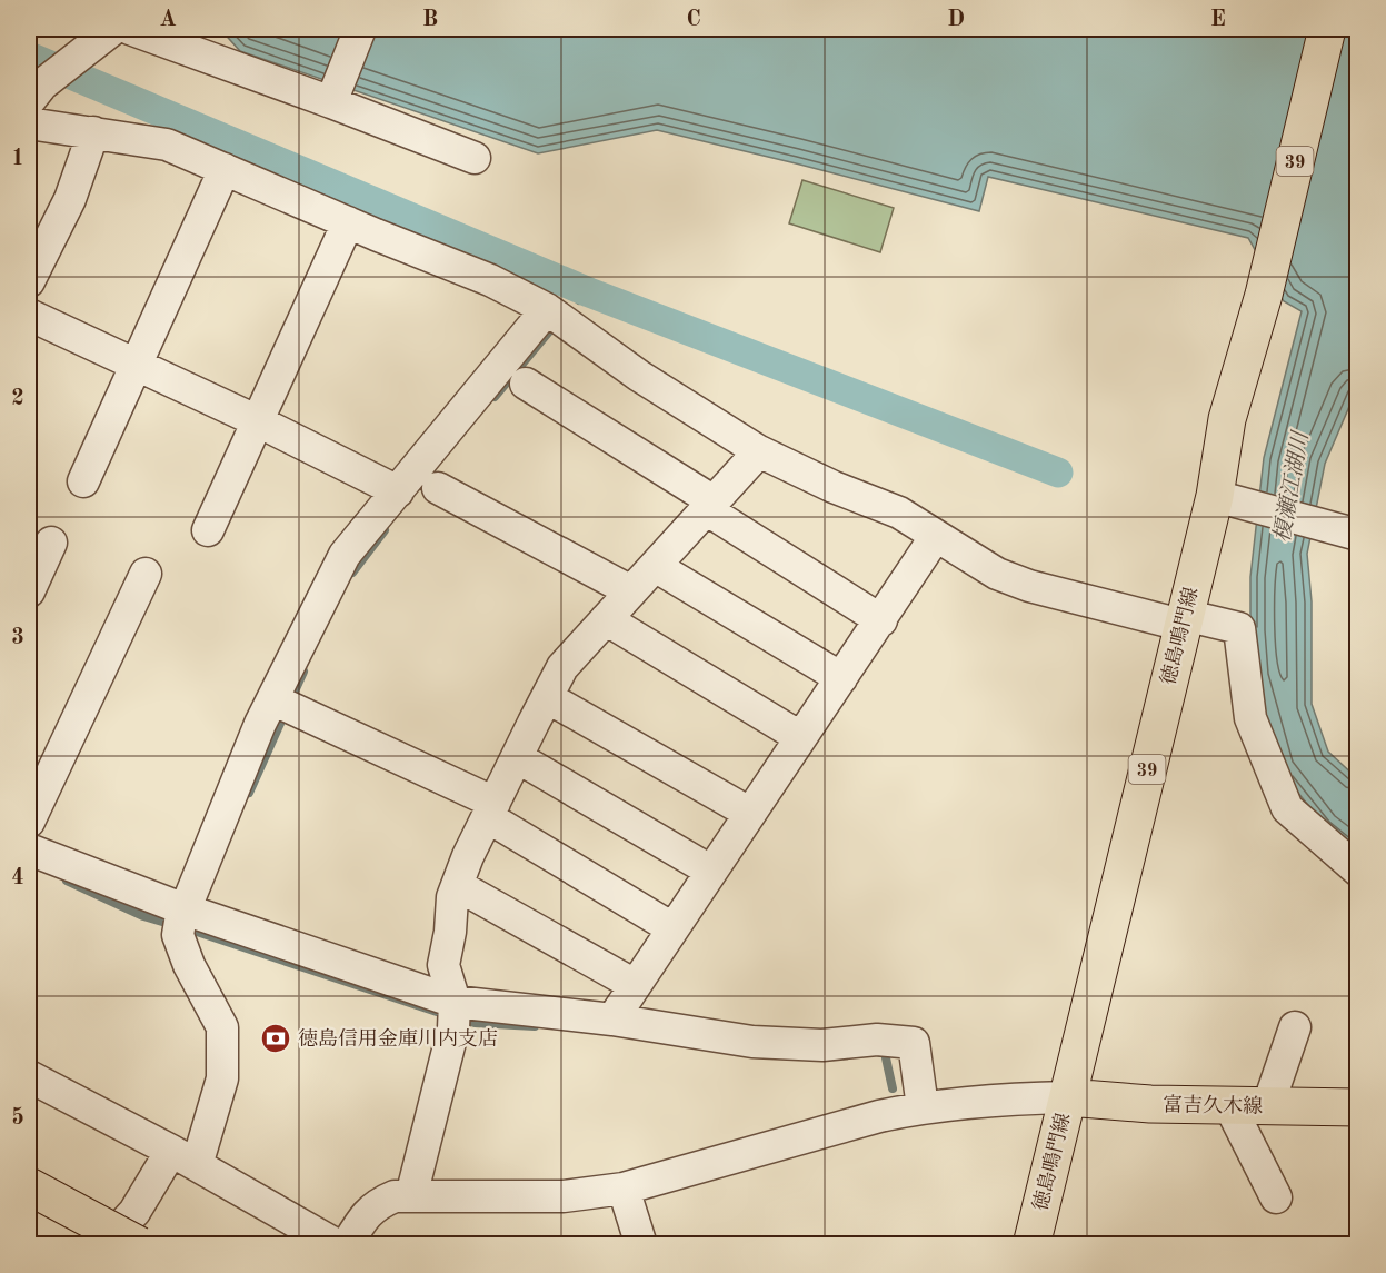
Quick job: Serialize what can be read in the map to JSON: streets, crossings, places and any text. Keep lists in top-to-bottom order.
{
  "streets": {
    "main road": ["39", "徳島鳴門線", "富吉久木線"]
  },
  "crossings": [
    ["徳島鳴門線", "富吉久木線"]
  ],
  "water": ["榎瀬江湖川"],
  "places": {
    "bank": ["徳島信用金庫川内支店"]
  },
  "grid": {
    "columns": [
      "A",
      "B",
      "C",
      "D",
      "E"
    ],
    "rows": [
      "1",
      "2",
      "3",
      "4",
      "5"
    ]
  }
}
